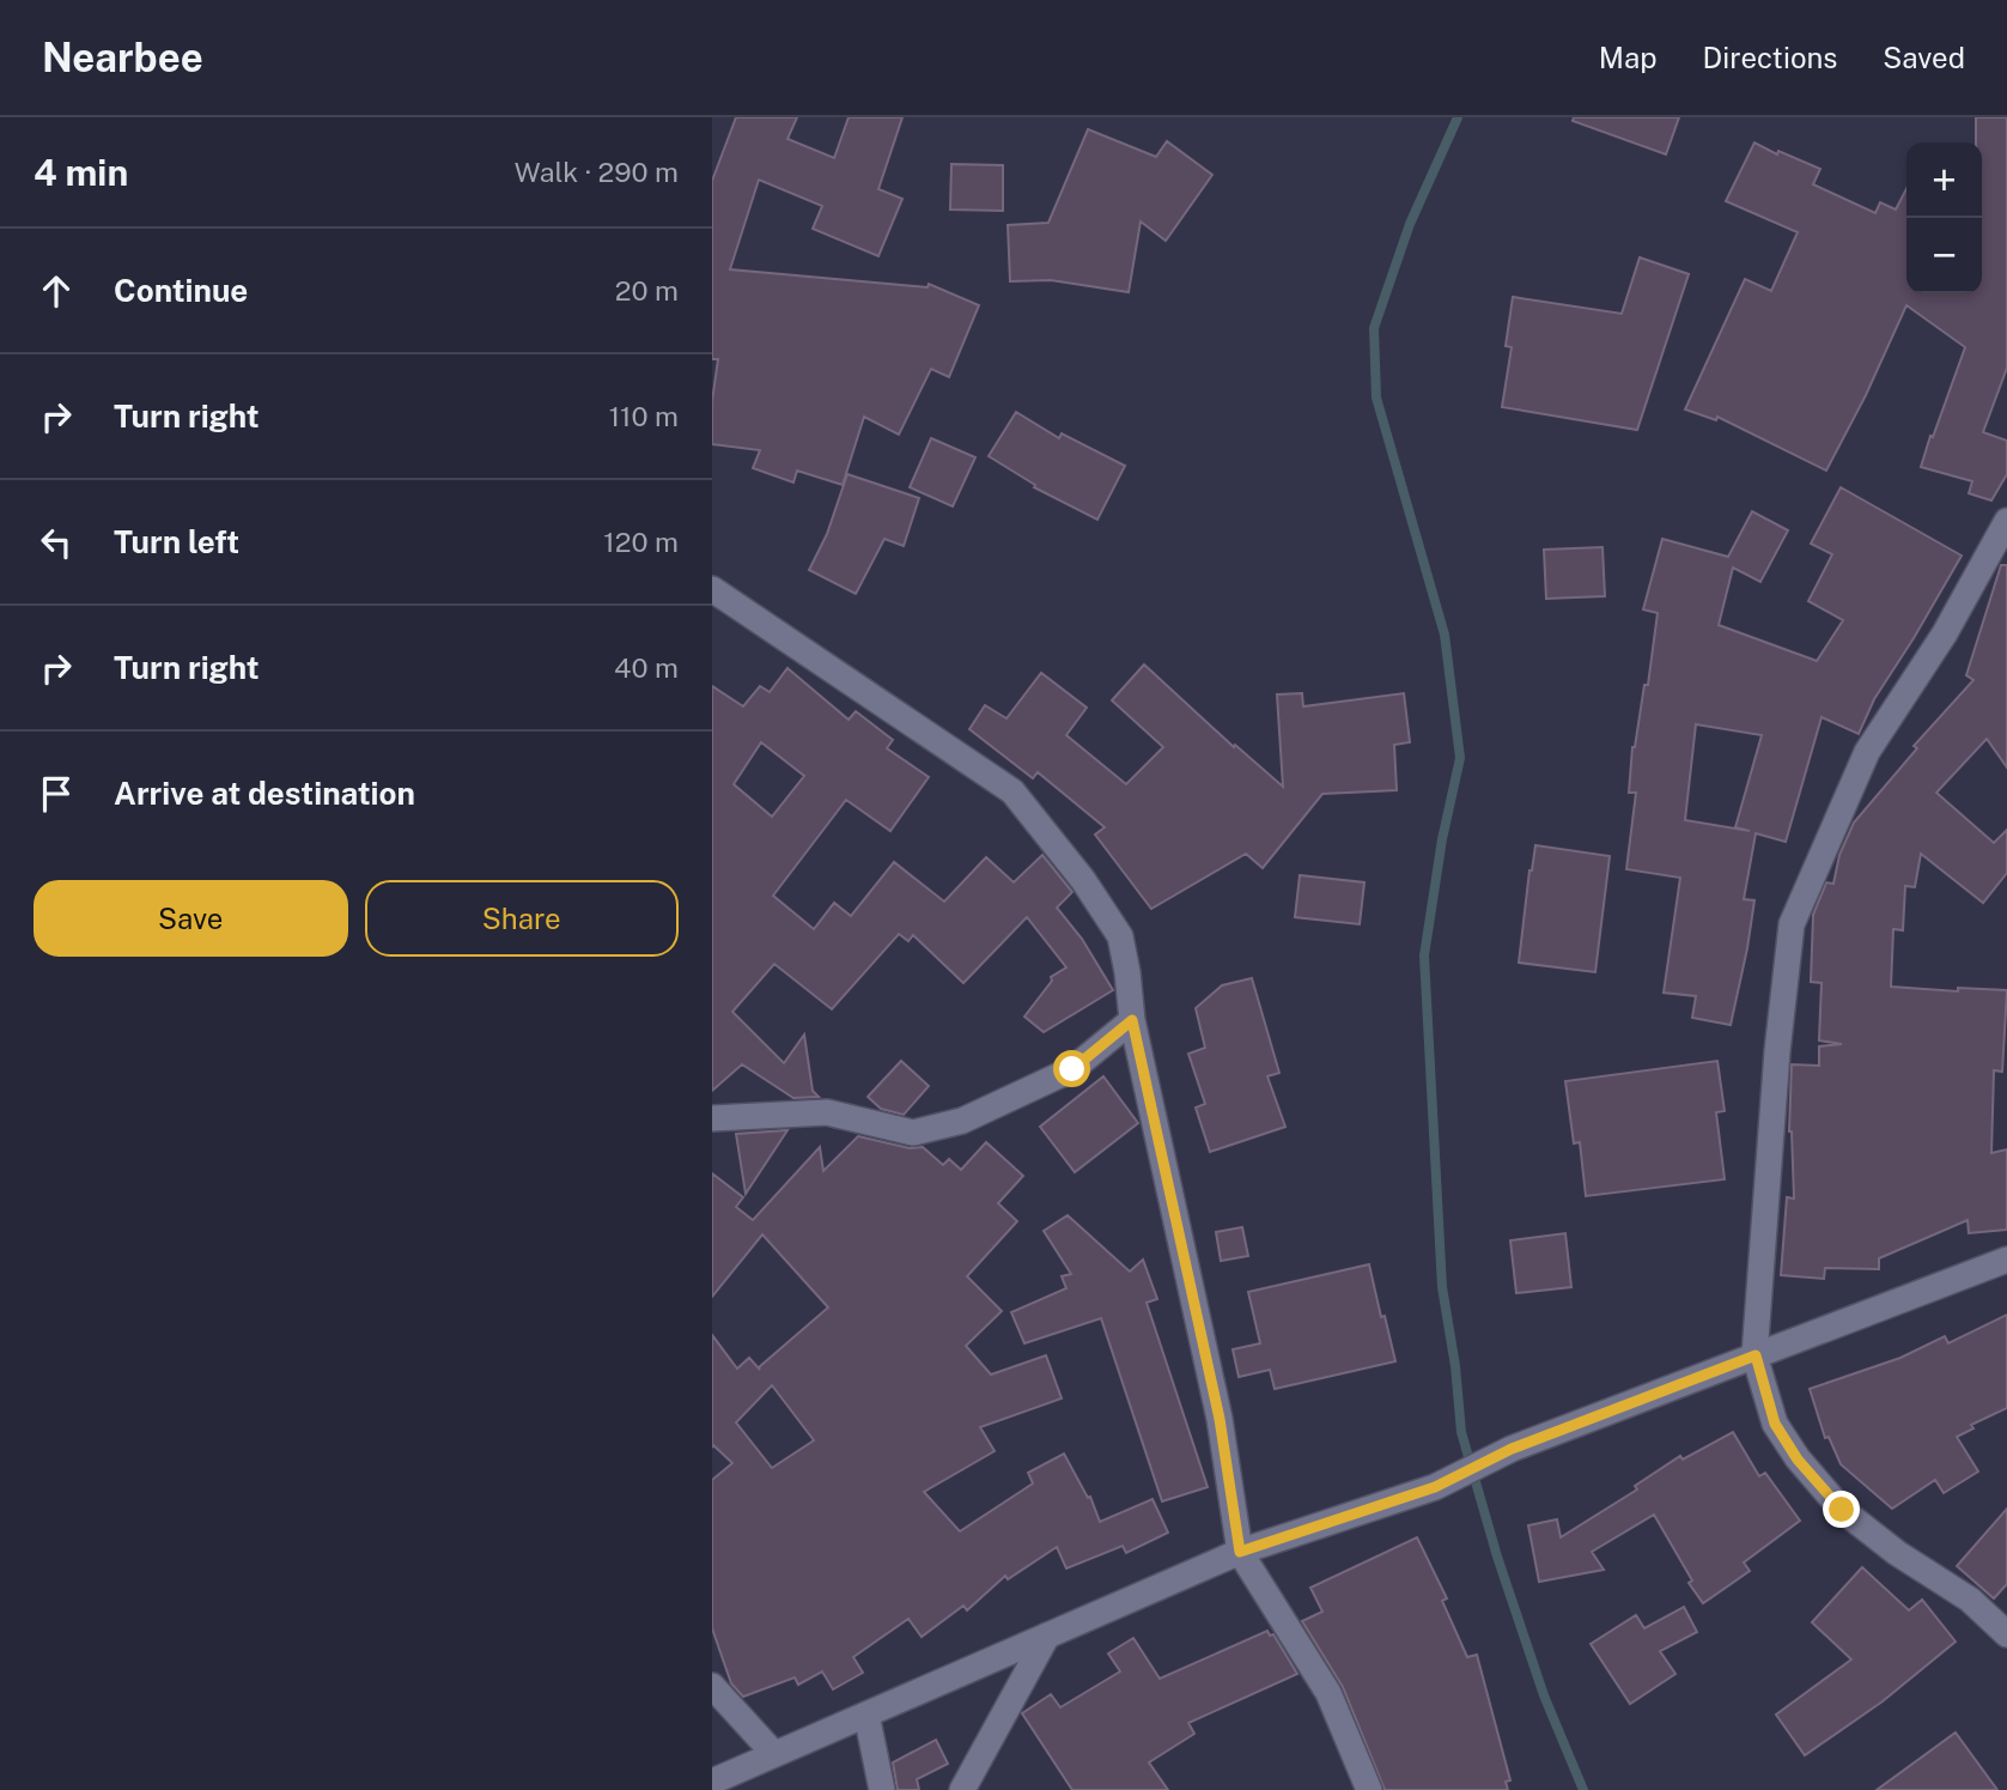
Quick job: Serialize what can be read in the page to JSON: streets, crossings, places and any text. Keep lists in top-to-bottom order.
{
  "page": {
    "header": "Nearbee",
    "nav": ["Map", "Directions", "Saved"],
    "heading": ["4 min", "Walk · 290 m"],
    "map_buttons": ["+", "−"],
    "list": [
      ["Continue", "20 m"],
      ["Turn right", "110 m"],
      ["Turn left", "120 m"],
      ["Turn right", "40 m"],
      "Arrive at destination"
    ],
    "buttons": ["Save", "Share"]
  }
}
